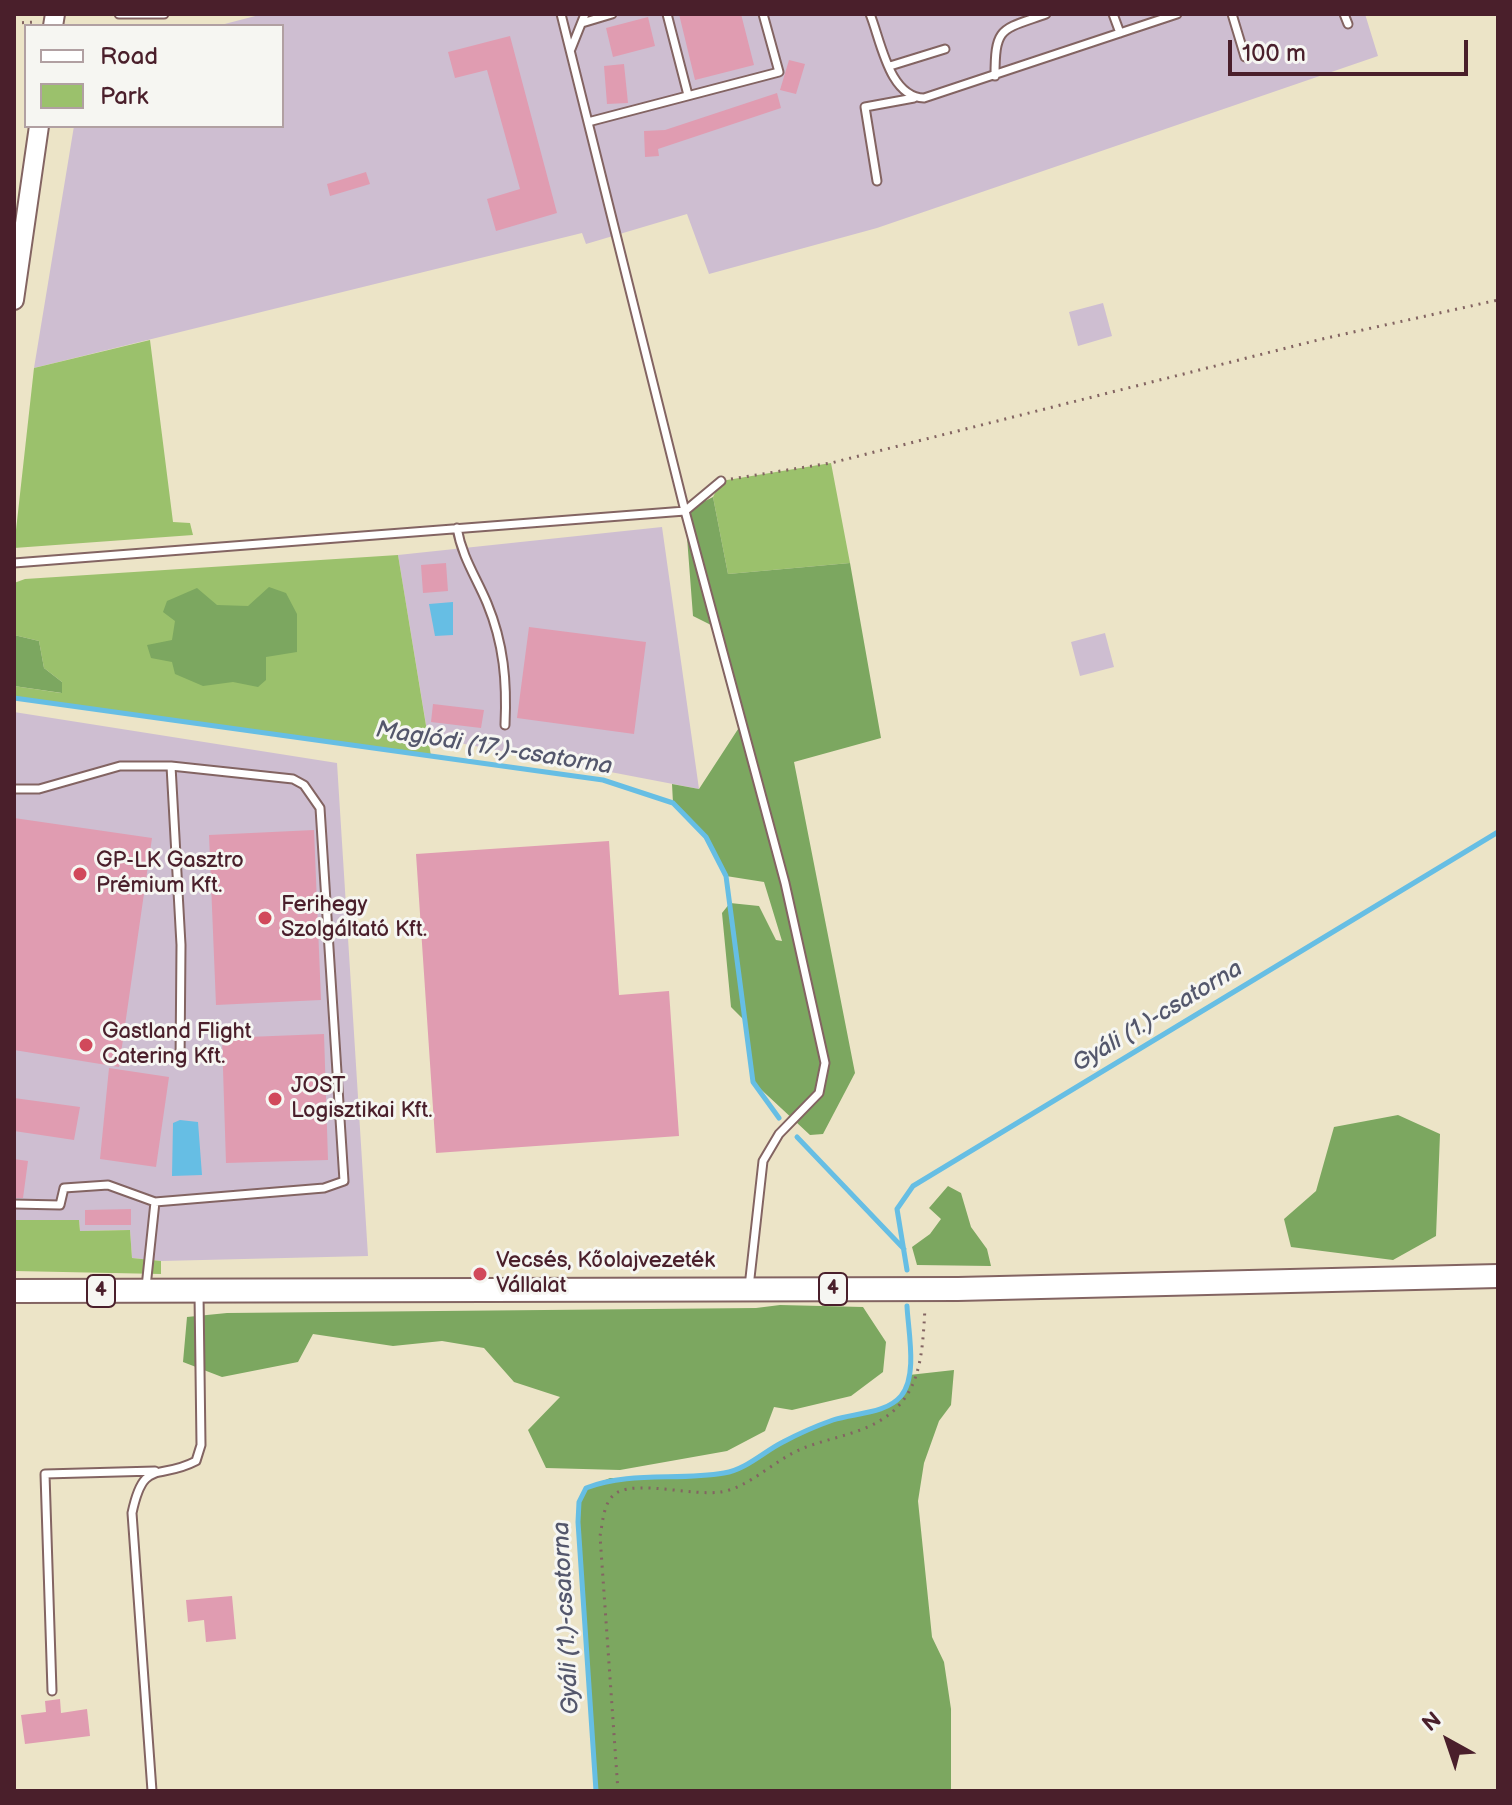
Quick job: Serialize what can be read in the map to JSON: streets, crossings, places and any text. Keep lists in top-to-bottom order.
{
  "streets": {
    "main road": ["4"]
  },
  "water": ["Maglódi (17.)-csatorna", "Gyáli (1.)-csatorna"],
  "places": [
    "GP-LK Gasztro Prémium Kft.",
    "Ferihegy Szolgáltató Kft.",
    "Gastland Flight Catering Kft.",
    "JOST Logisztikai Kft.",
    "Vecsés, Kőolajvezeték Vállalat"
  ],
  "legend": ["Road", "Park"],
  "scale_bar": "100 m",
  "north": "top left"
}
